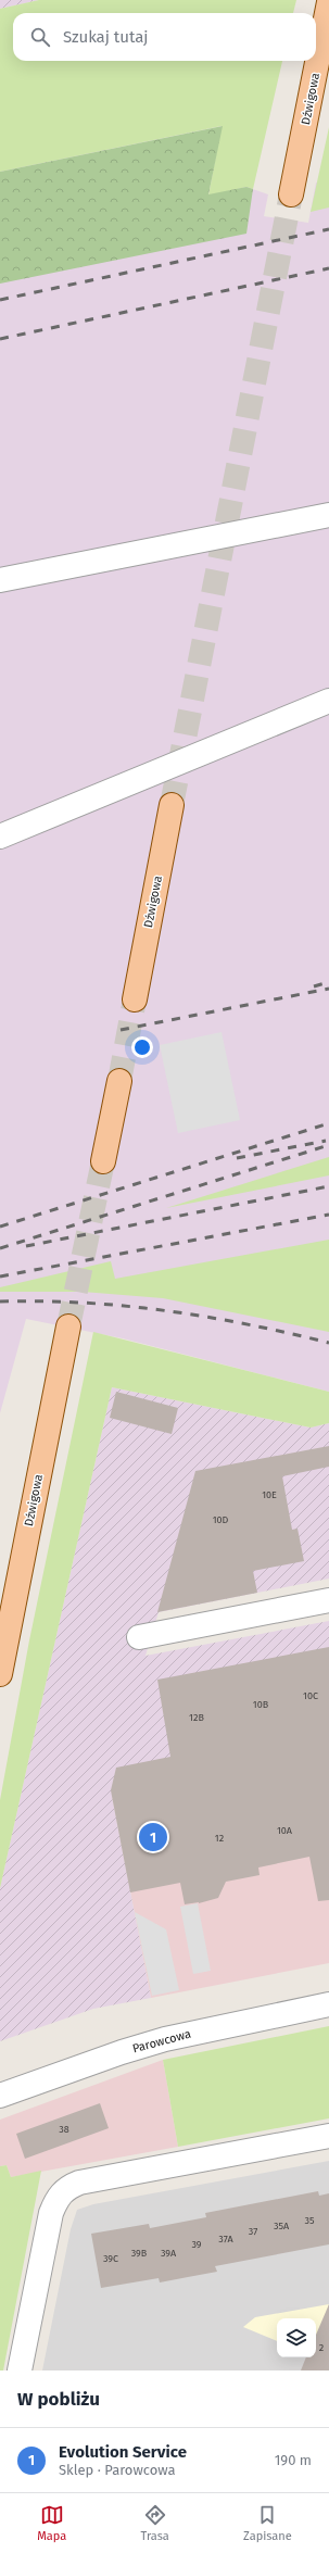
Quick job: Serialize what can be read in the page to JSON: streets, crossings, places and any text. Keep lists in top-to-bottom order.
{
  "streets": {
    "main road": ["Dźwigowa"],
    "street": ["Parowcowa"]
  },
  "house_numbers": [
    "10E",
    "10D",
    "10C",
    "10B",
    "12B",
    "10A",
    "12",
    "38",
    "35",
    "35A",
    "37",
    "37A",
    "39",
    "39B",
    "39A",
    "39C",
    "2"
  ],
  "page": {
    "search": "Szukaj tutaj",
    "pins": "1",
    "heading": "W pobliżu",
    "list": [
      {
        "mark": "1",
        "name": "Evolution Service",
        "note": "Sklep · Parowcowa",
        "value": "190 m"
      }
    ],
    "nav": ["Mapa", "Trasa", "Zapisane"]
  }
}
